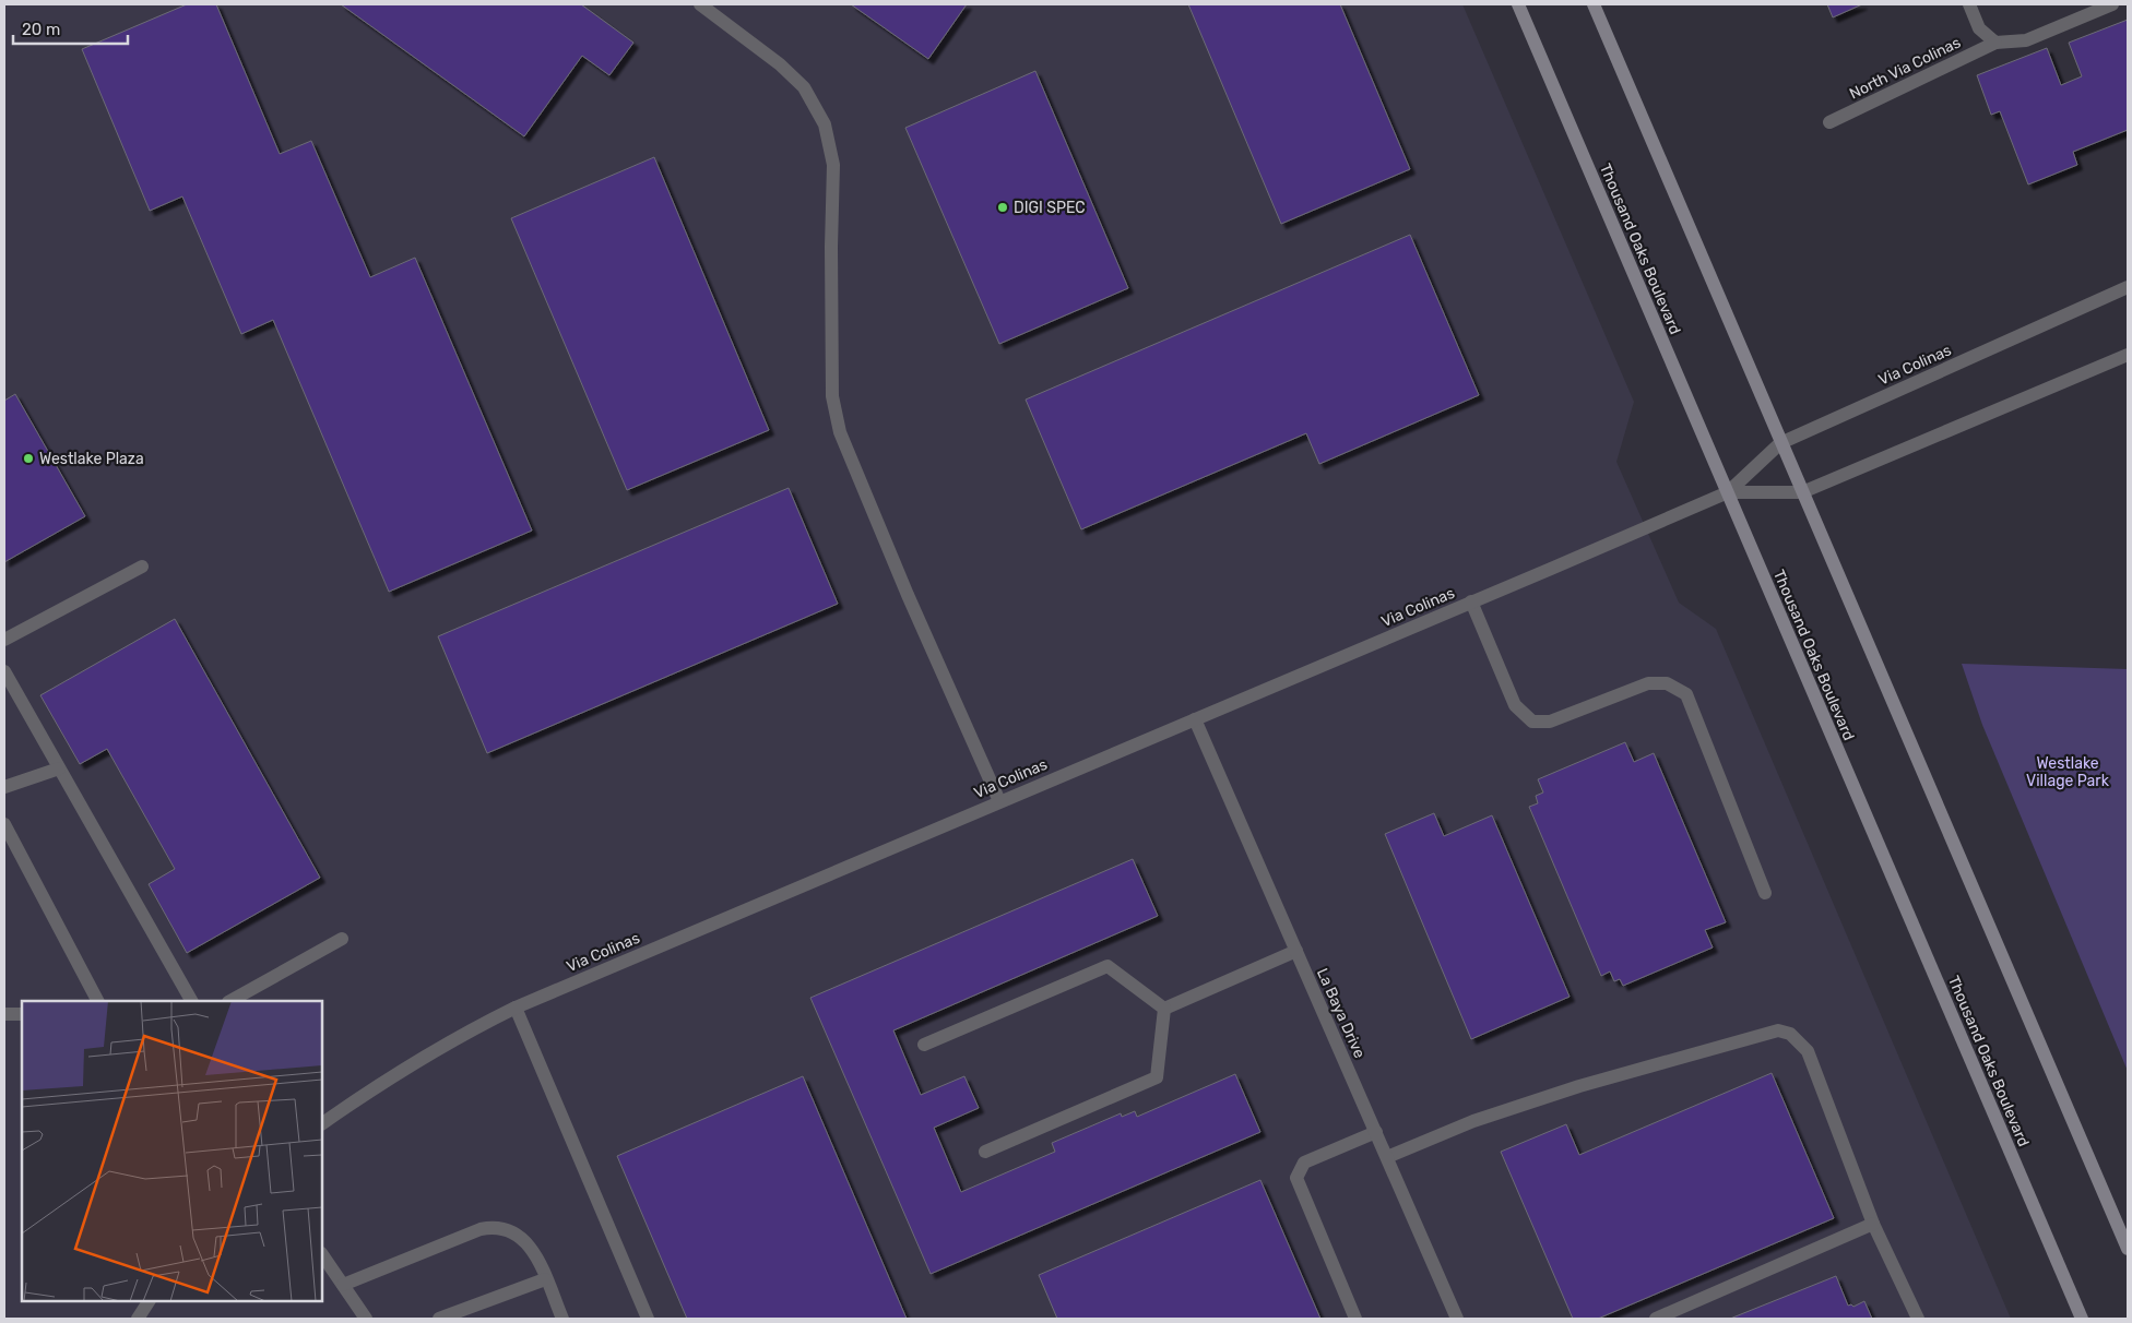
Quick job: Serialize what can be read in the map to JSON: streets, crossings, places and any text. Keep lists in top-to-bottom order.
{
  "streets": {
    "main road": ["Thousand Oaks Boulevard"],
    "street": ["North Via Colinas", "Via Colinas", "La Baya Drive"]
  },
  "crossings": [
    ["Thousand Oaks Boulevard", "Via Colinas"],
    ["Via Colinas", "La Baya Drive"]
  ],
  "parks": ["Westlake Village Park"],
  "places": ["DIGI SPEC", "Westlake Plaza"],
  "scale_bar": "20 m"
}
